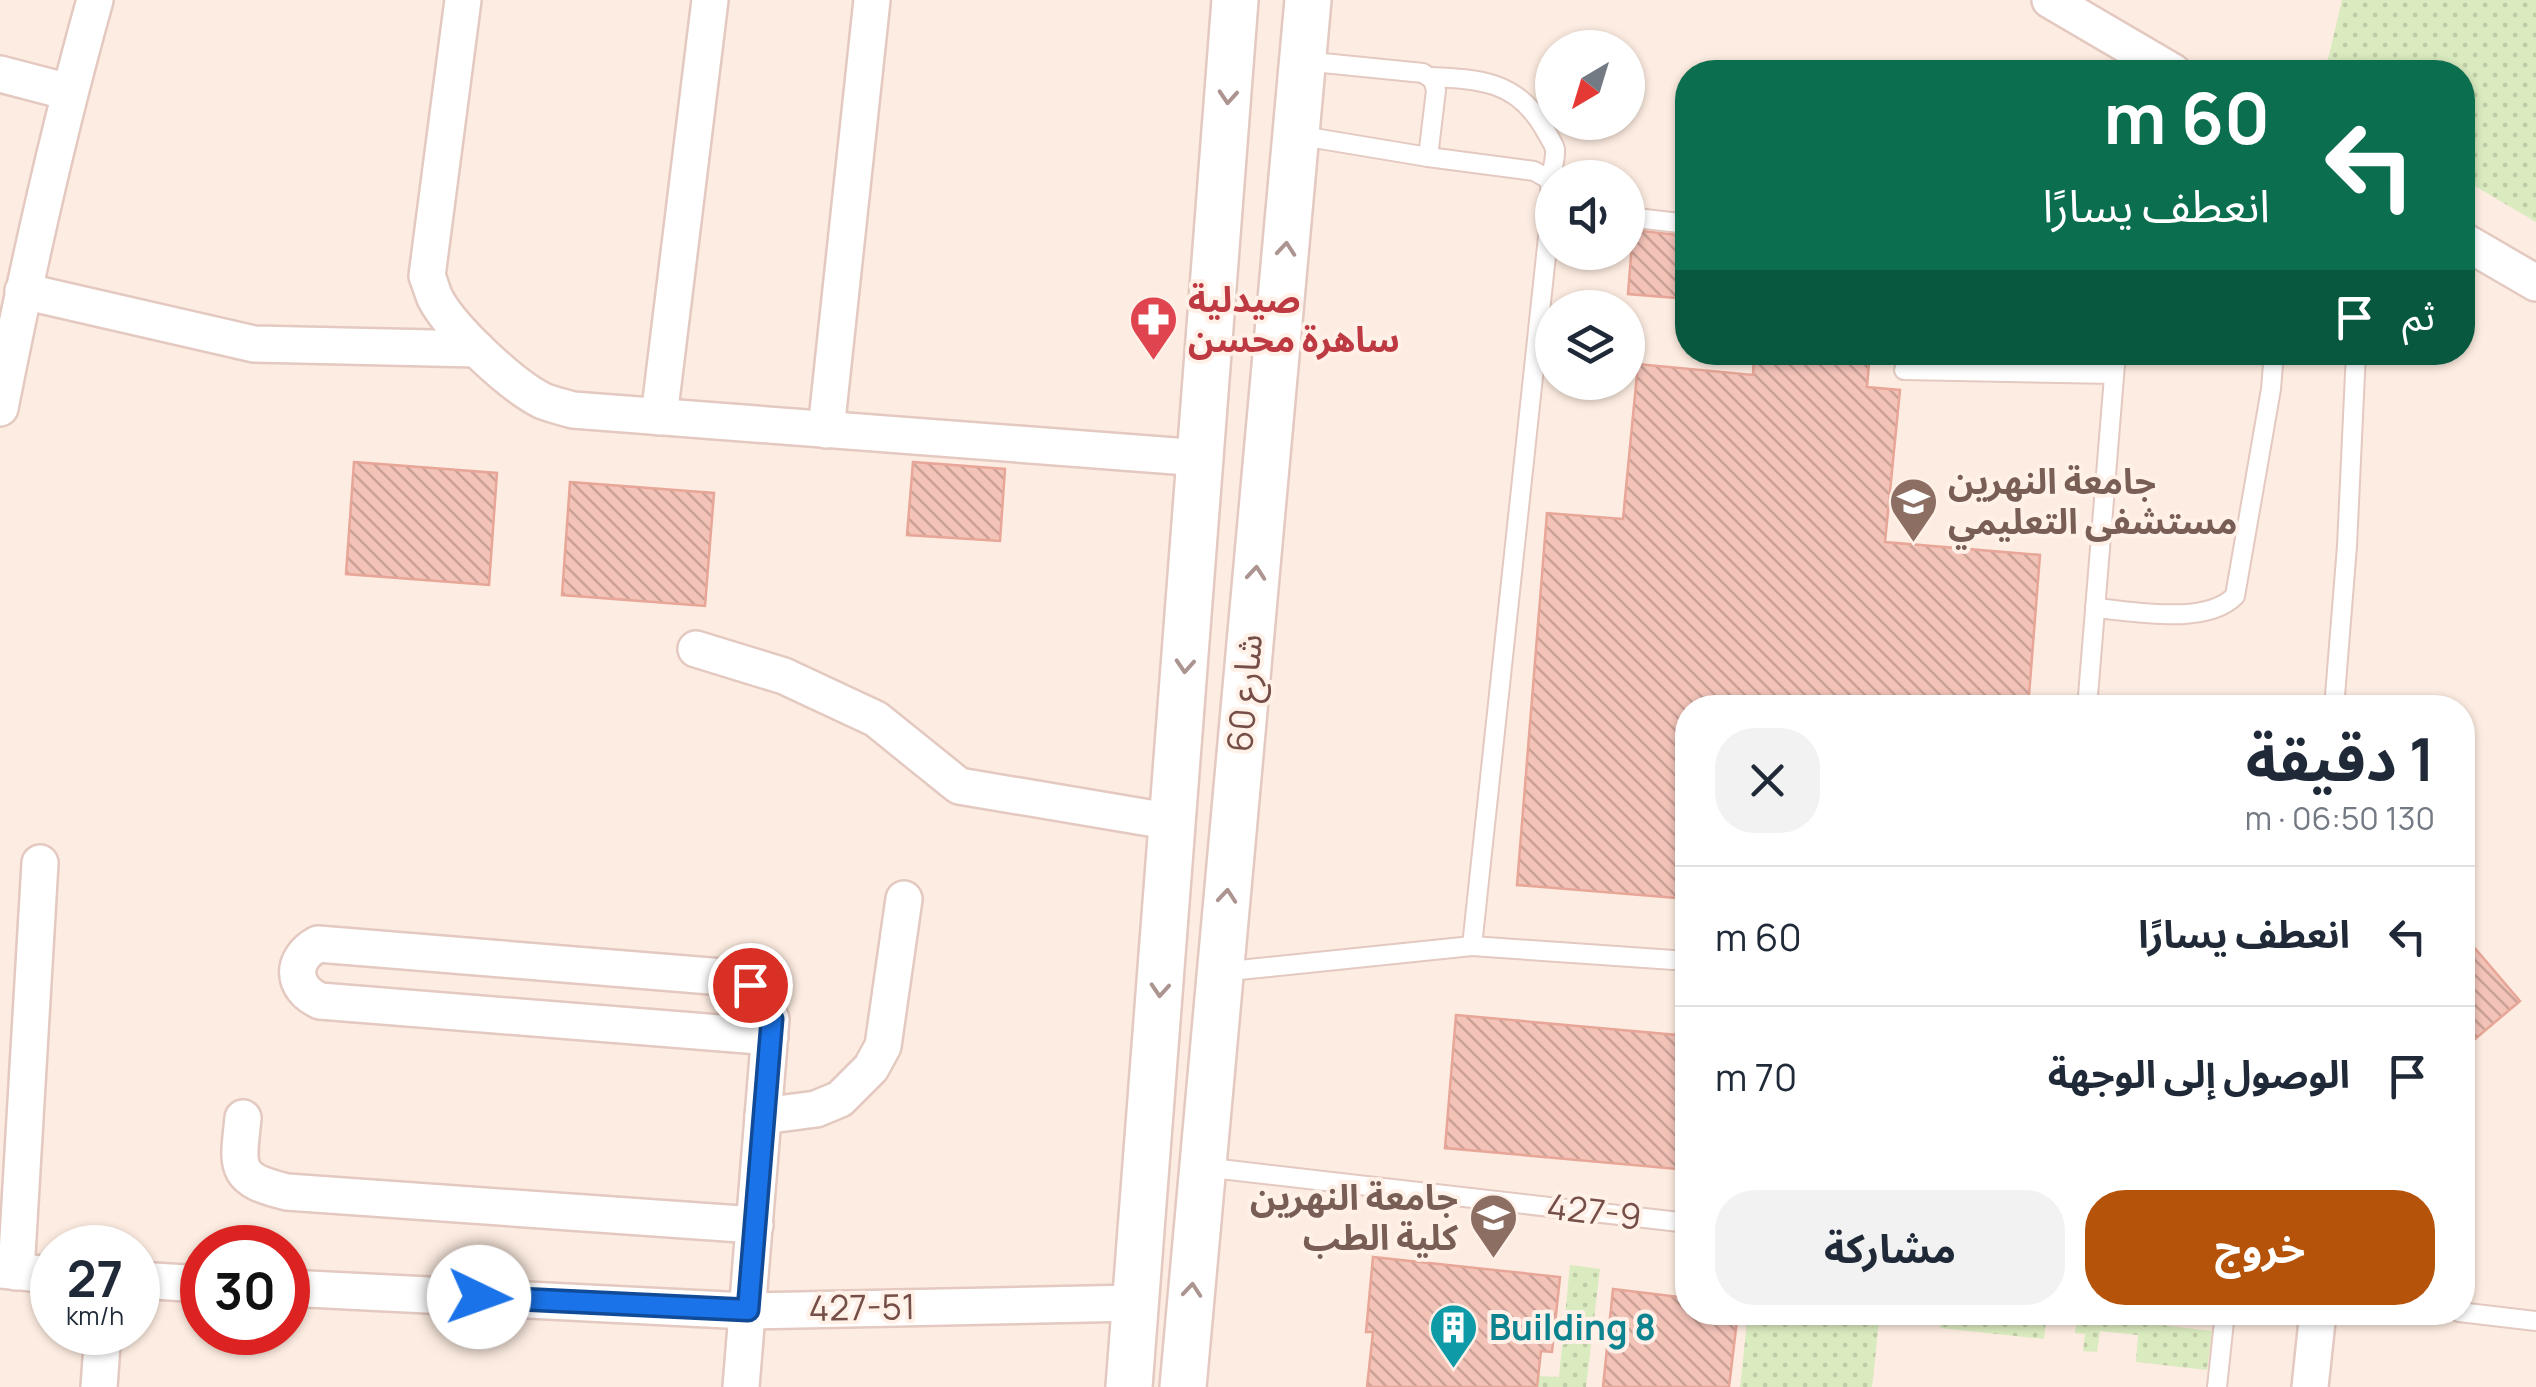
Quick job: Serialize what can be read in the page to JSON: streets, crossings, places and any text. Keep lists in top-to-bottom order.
{
  "streets": {
    "street": ["شارع 60", "427-51"],
    "lane": ["427-9"]
  },
  "crossings": [
    ["شارع 60", "427-9"],
    ["شارع 60", "427-51"]
  ],
  "places": {
    "pharmacy": ["صيدلية ساهرة محسن"],
    "school or university": ["جامعة النهرين مستشفى التعليمي", "جامعة النهرين كلية الطب"],
    "building": ["Building 8"]
  },
  "north": "bottom left",
  "page": {
    "turn": ["60 m", "انعطف يسارًا"],
    "then": "ثم",
    "heading": ["1 دقيقة", "130 m · 06:50"],
    "list": [
      {
        "name": "انعطف يسارًا",
        "value": "60 m"
      },
      {
        "name": "الوصول إلى الوجهة",
        "value": "70 m"
      }
    ],
    "buttons": ["خروج", "مشاركة"],
    "speed": "27 km/h",
    "limit": "30"
  }
}
